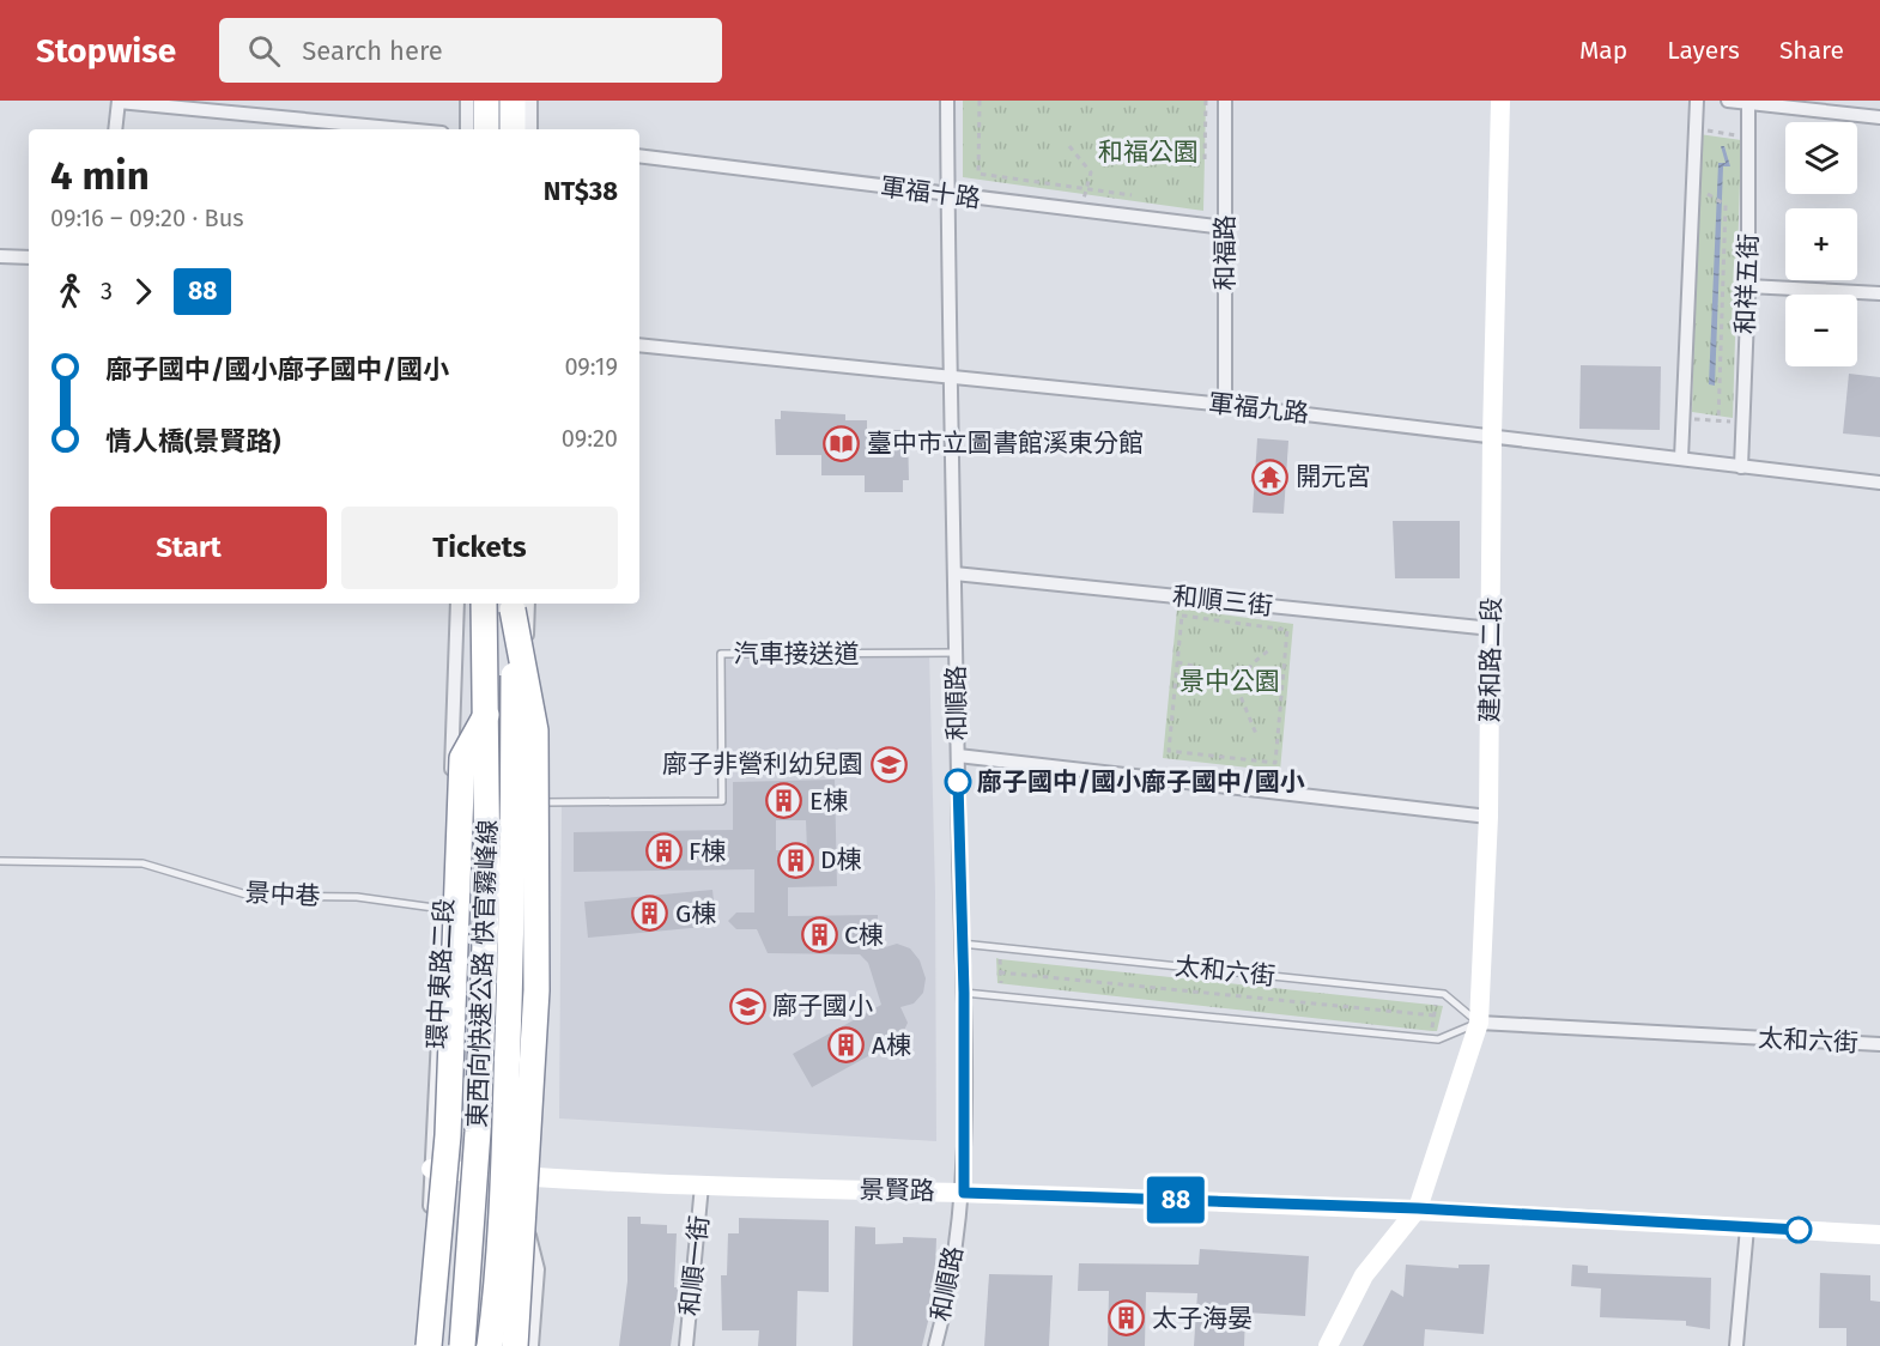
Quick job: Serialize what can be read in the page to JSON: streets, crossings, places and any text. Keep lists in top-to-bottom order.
{
  "streets": {
    "highway": ["東西向快速公路 快官霧峰線"],
    "street": [
      "軍福十路",
      "和福路",
      "和祥五街",
      "軍福九路",
      "和順三街",
      "建和路二段",
      "和順路",
      "太和六街",
      "環中東路二段",
      "景賢路",
      "和順一街"
    ],
    "lane": ["汽車接送道", "景中巷"]
  },
  "crossings": [
    ["軍福十路", "和福路"],
    ["軍福十路", "和順路"],
    ["和福路", "軍福九路"],
    ["和祥五街", "軍福九路"],
    ["軍福九路", "建和路二段"],
    ["軍福九路", "和順路"],
    ["和順三街", "建和路二段"],
    ["和順三街", "和順路"],
    ["汽車接送道", "和順路"],
    ["建和路二段", "太和六街"],
    ["建和路二段", "景賢路"],
    ["和順路", "太和六街"],
    ["和順路", "景賢路"],
    ["景中巷", "環中東路二段"],
    ["環中東路二段", "景賢路"],
    ["景賢路", "和順一街"]
  ],
  "parks": ["和福公園", "景中公園"],
  "places": {
    "library": ["臺中市立圖書館溪東分館"],
    "temple": ["開元宮"],
    "school or university": ["廍子非營利幼兒園", "廍子國小"],
    "other": ["廍子國中/國小廍子國中/國小"],
    "building": [
      "E棟",
      "F棟",
      "D棟",
      "G棟",
      "C棟",
      "A棟",
      "太子海晏"
    ]
  },
  "lines": ["bus line 88"],
  "page": {
    "header": "Stopwise",
    "search": "Search here",
    "nav": ["Map", "Layers", "Share"],
    "on_map": "88",
    "map_buttons": ["+", "−"],
    "heading": ["4 min", "09:16 – 09:20 · Bus", "NT$38"],
    "legs": ["3", "88"],
    "list": [
      {
        "name": "廍子國中/國小廍子國中/國小",
        "value": "09:19"
      },
      {
        "name": "情人橋(景賢路)",
        "value": "09:20"
      }
    ],
    "buttons": ["Start", "Tickets"]
  }
}
